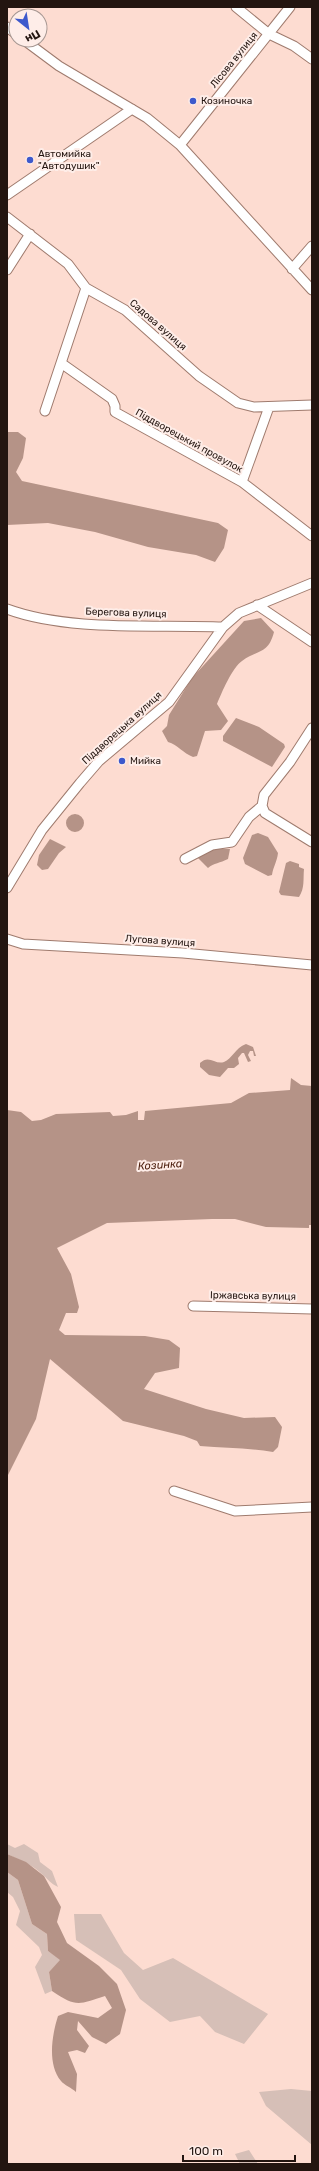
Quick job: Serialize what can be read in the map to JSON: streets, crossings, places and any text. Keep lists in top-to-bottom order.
{
  "streets": {
    "street": [
      "Лісова вулиця",
      "Садова вулиця",
      "Піддворецький провулок",
      "Берегова вулиця",
      "Піддворецька вулиця",
      "Лугова вулиця",
      "Іржавська вулиця"
    ]
  },
  "crossings": [
    ["Берегова вулиця", "Піддворецька вулиця"]
  ],
  "water": ["Козинка"],
  "places": ["Козиночка", "Автомийка \"Автодушик\"", "Мийка"],
  "scale_bar": "100 m",
  "north": "bottom right"
}
